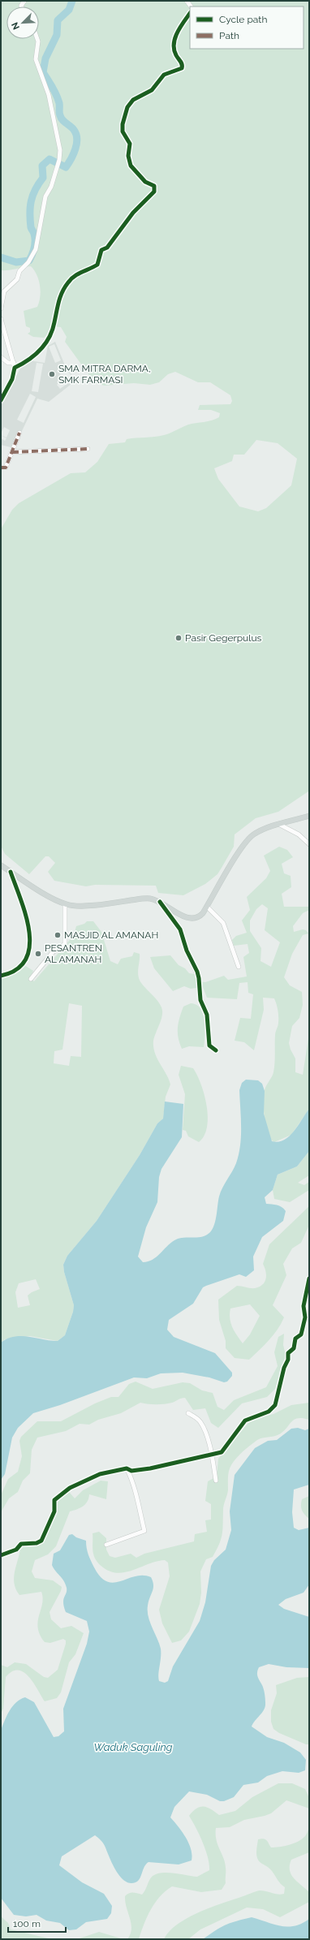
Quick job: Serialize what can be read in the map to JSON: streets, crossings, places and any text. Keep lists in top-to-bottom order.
{
  "water": ["Waduk Saguling"],
  "places": [
    "SMA MITRA DARMA, SMK FARMASI",
    "Pasir Gegerpulus",
    "MASJID AL AMANAH",
    "PESANTREN AL AMANAH"
  ],
  "legend": ["Cycle path", "Path"],
  "scale_bar": "100 m",
  "north": "bottom left"
}
